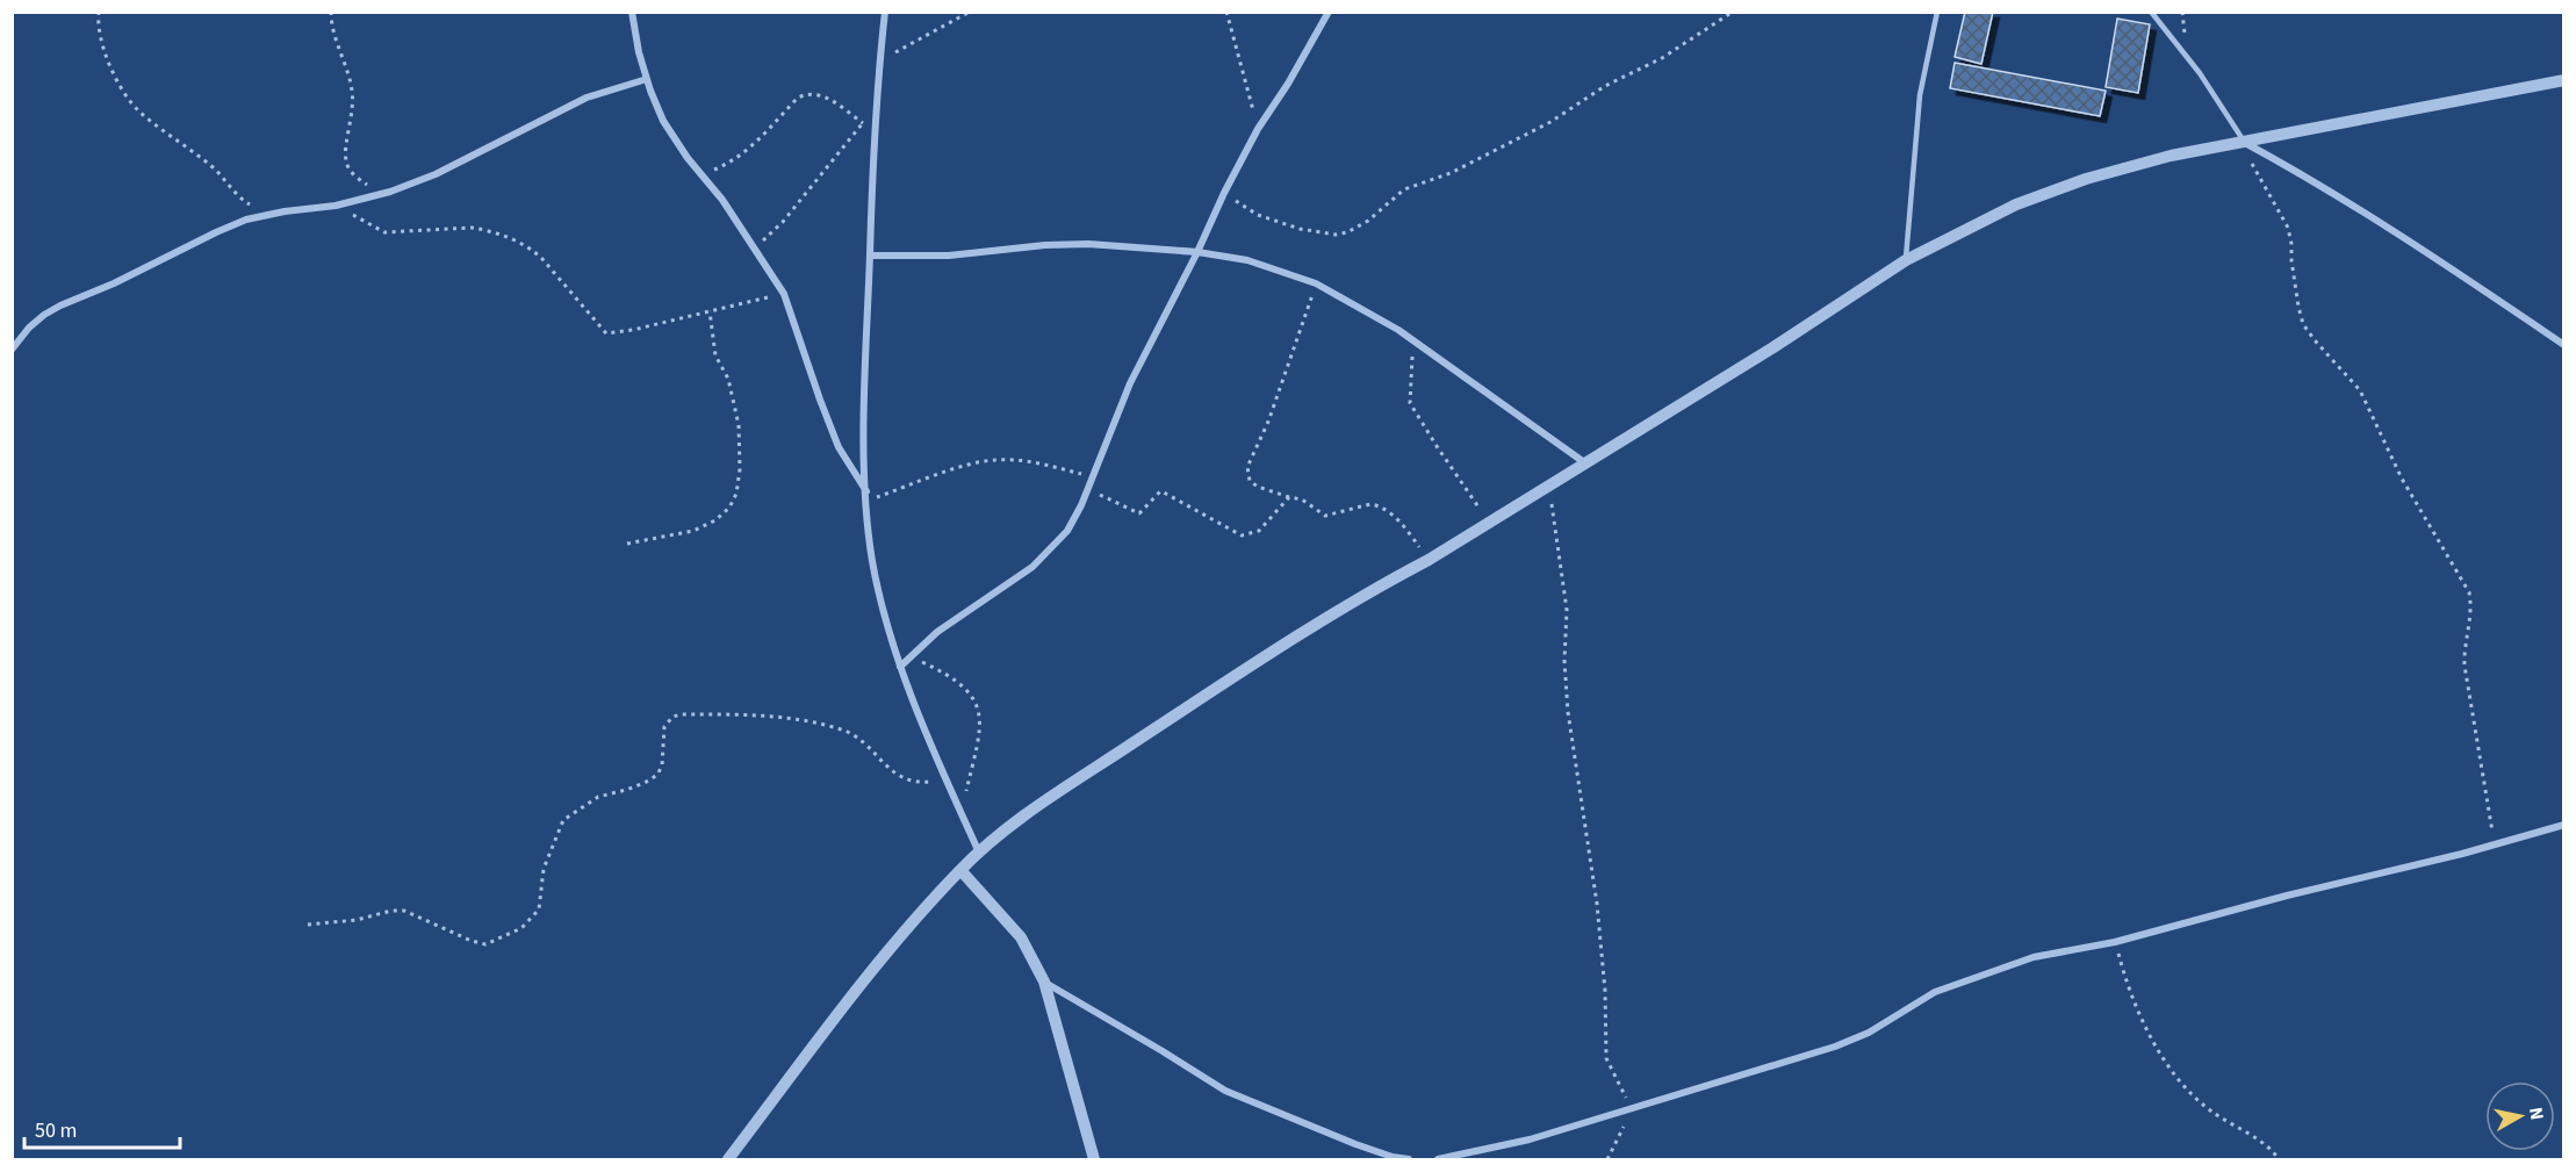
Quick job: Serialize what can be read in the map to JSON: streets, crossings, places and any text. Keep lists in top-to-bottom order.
{
  "scale_bar": "50 m",
  "north": "right"
}
